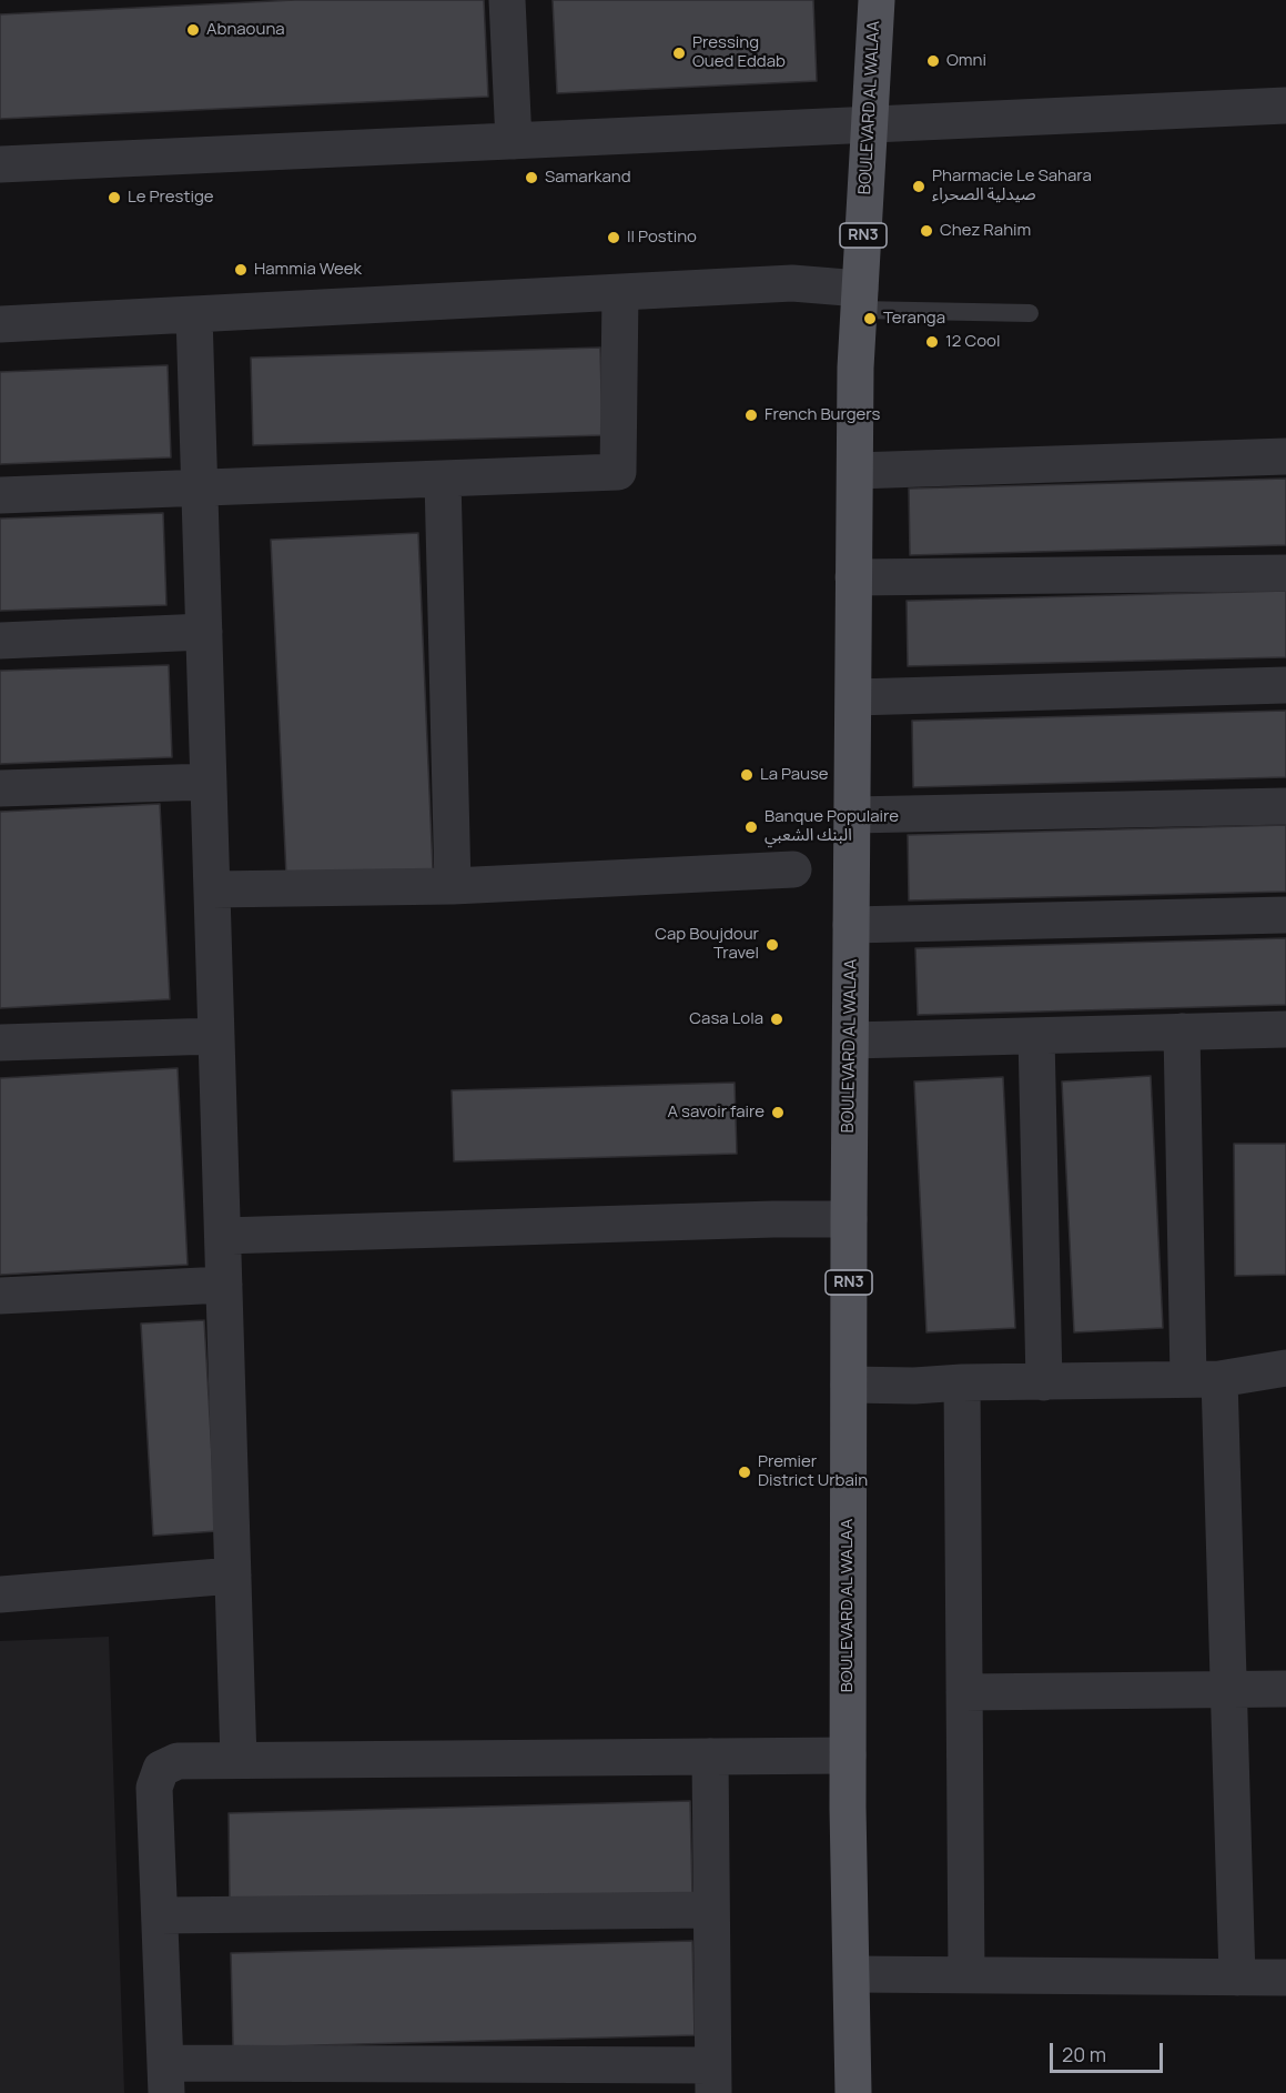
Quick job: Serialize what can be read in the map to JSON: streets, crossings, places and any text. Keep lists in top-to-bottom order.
{
  "streets": {
    "main road": ["BOULEVARD AL WALAA", "RN3"]
  },
  "places": [
    "Abnaouna",
    "Pressing Oued Eddab",
    "Omni",
    "Samarkand",
    "Pharmacie Le Sahara صيدلية الصحراء",
    "Le Prestige",
    "Chez Rahim",
    "Il Postino",
    "Hammia Week",
    "Teranga",
    "12 Cool",
    "French Burgers",
    "La Pause",
    "Banque Populaire البنك الشعبي",
    "Cap Boujdour Travel",
    "Casa Lola",
    "A savoir faire",
    "Premier District Urbain"
  ],
  "scale_bar": "20 m"
}
